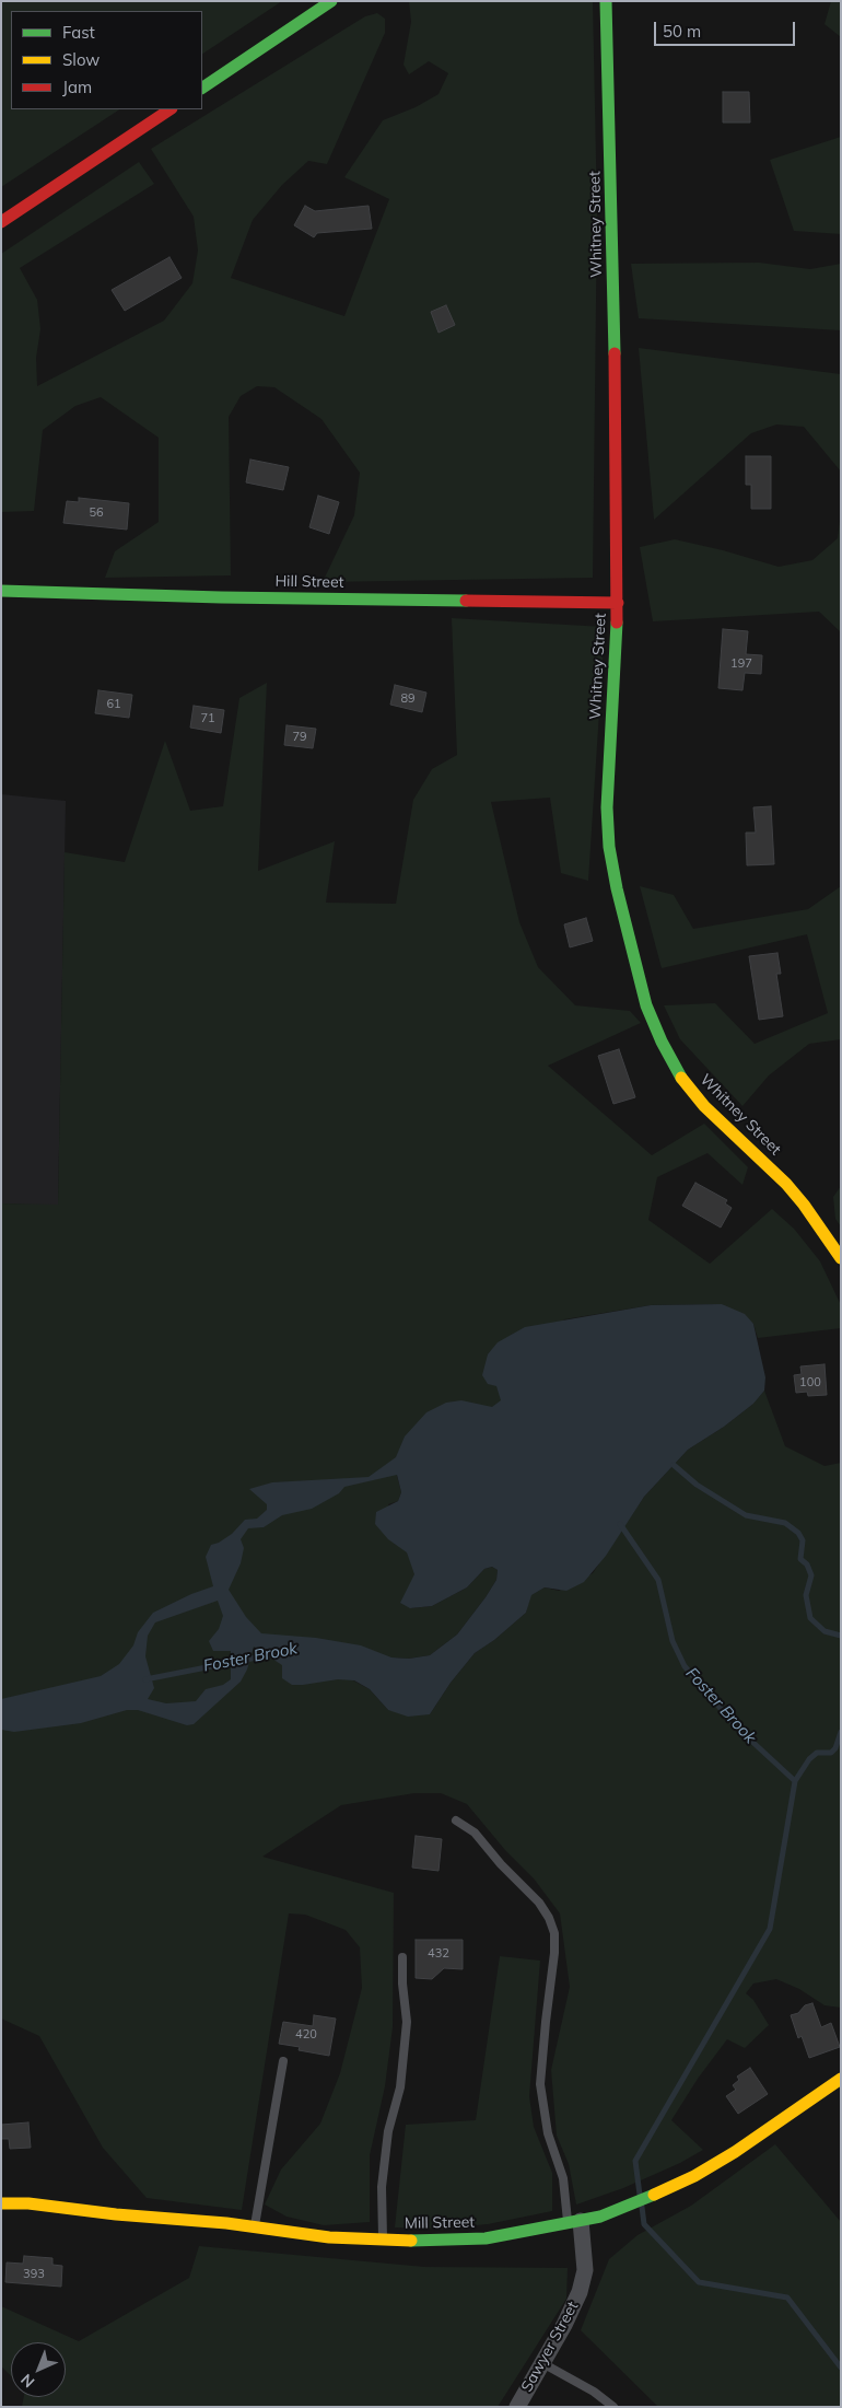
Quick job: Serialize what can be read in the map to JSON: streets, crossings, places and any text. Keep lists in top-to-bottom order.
{
  "streets": {
    "street": [
      "Whitney Street",
      "Hill Street",
      "Mill Street",
      "Sawyer Street"
    ]
  },
  "crossings": [
    ["Whitney Street", "Hill Street"],
    ["Mill Street", "Sawyer Street"]
  ],
  "water": ["Foster Brook"],
  "house_numbers": [
    "56",
    "197",
    "89",
    "61",
    "71",
    "79",
    "100",
    "432",
    "420",
    "393"
  ],
  "legend": ["Fast", "Slow", "Jam"],
  "scale_bar": "50 m",
  "north": "bottom left"
}
